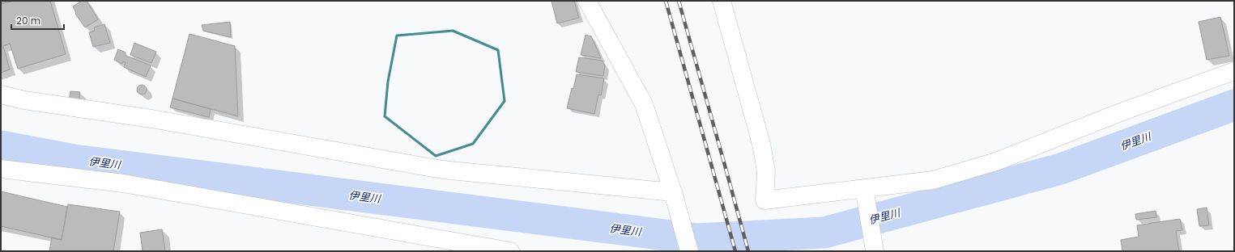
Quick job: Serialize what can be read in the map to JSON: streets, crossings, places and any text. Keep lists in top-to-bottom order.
{
  "water": ["伊里川"],
  "scale_bar": "20 m"
}
